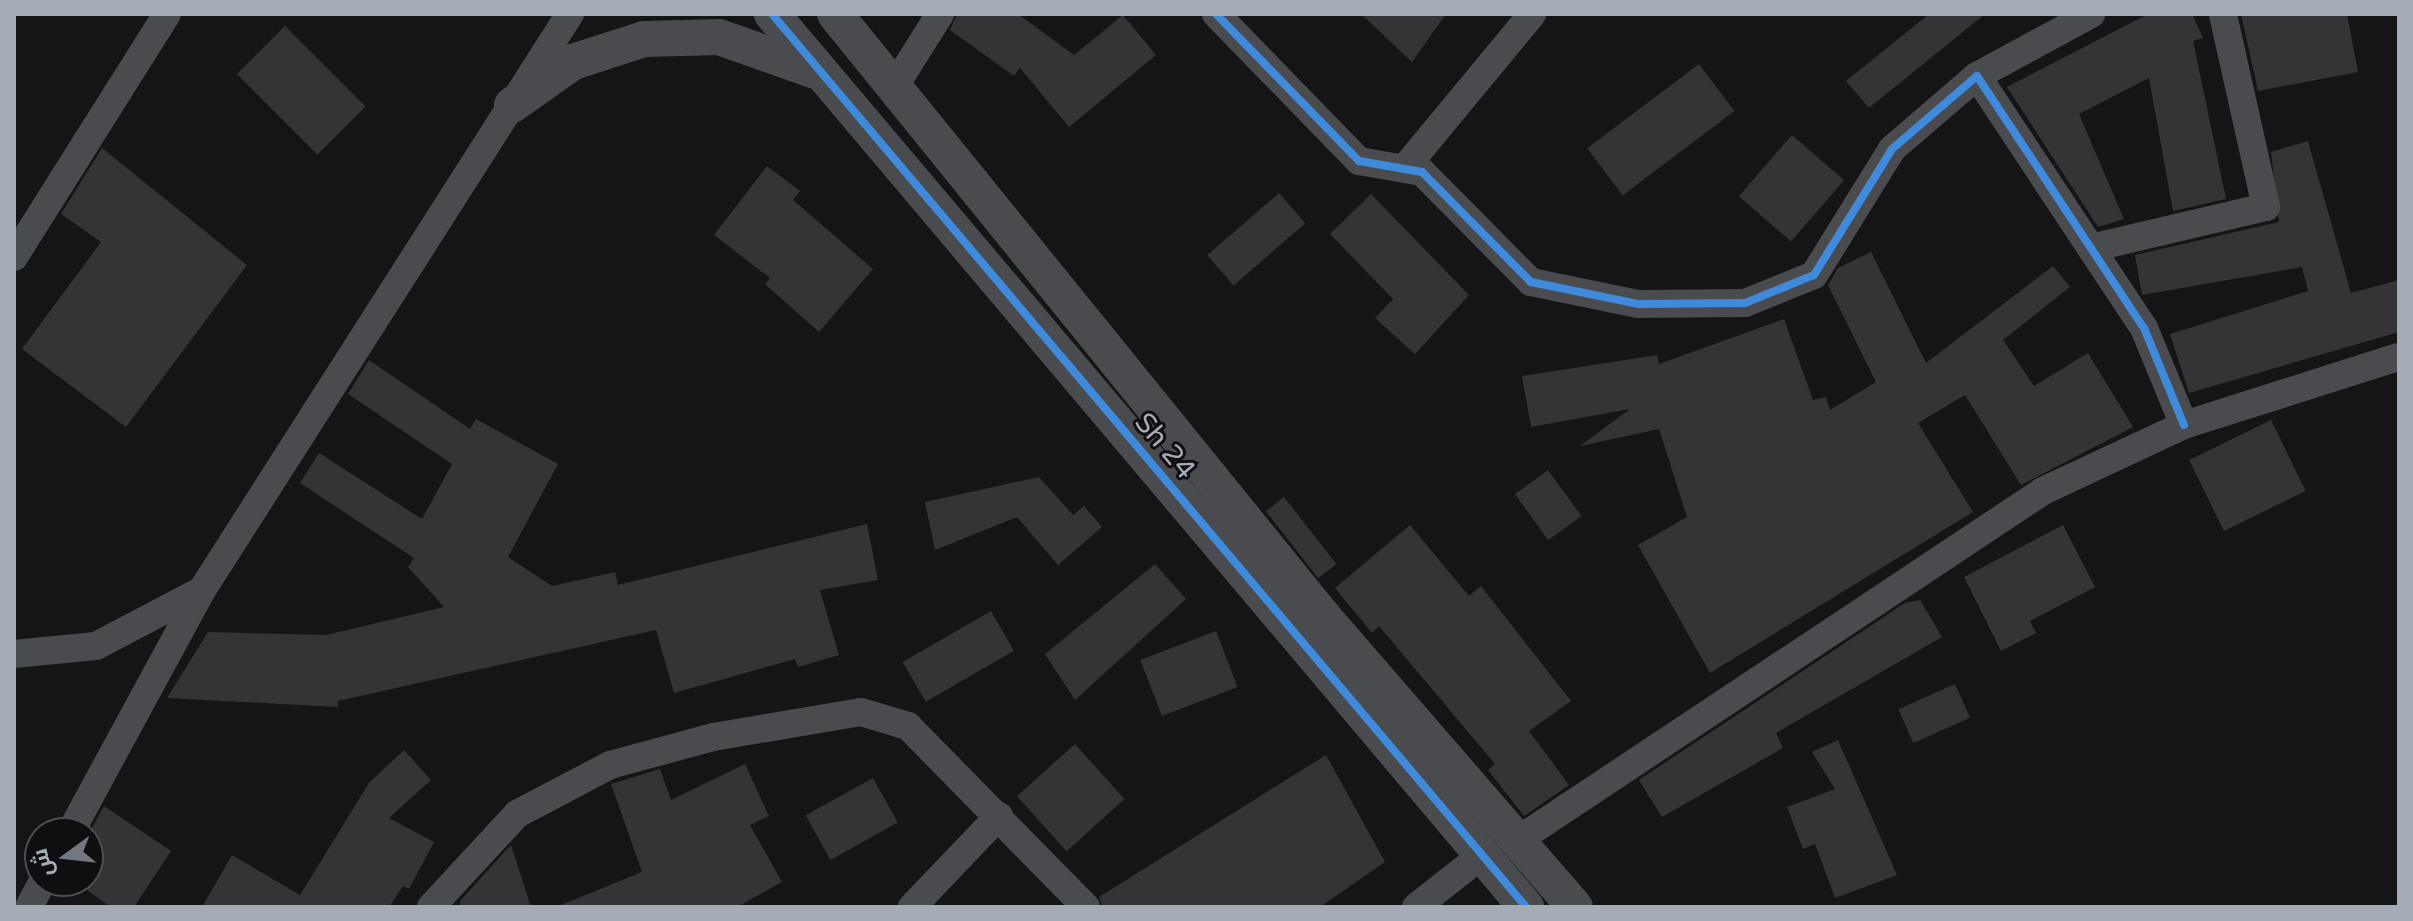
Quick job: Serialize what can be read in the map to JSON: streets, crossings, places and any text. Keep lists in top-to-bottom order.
{
  "streets": {
    "street": ["Sh 24"]
  },
  "north": "left"
}
